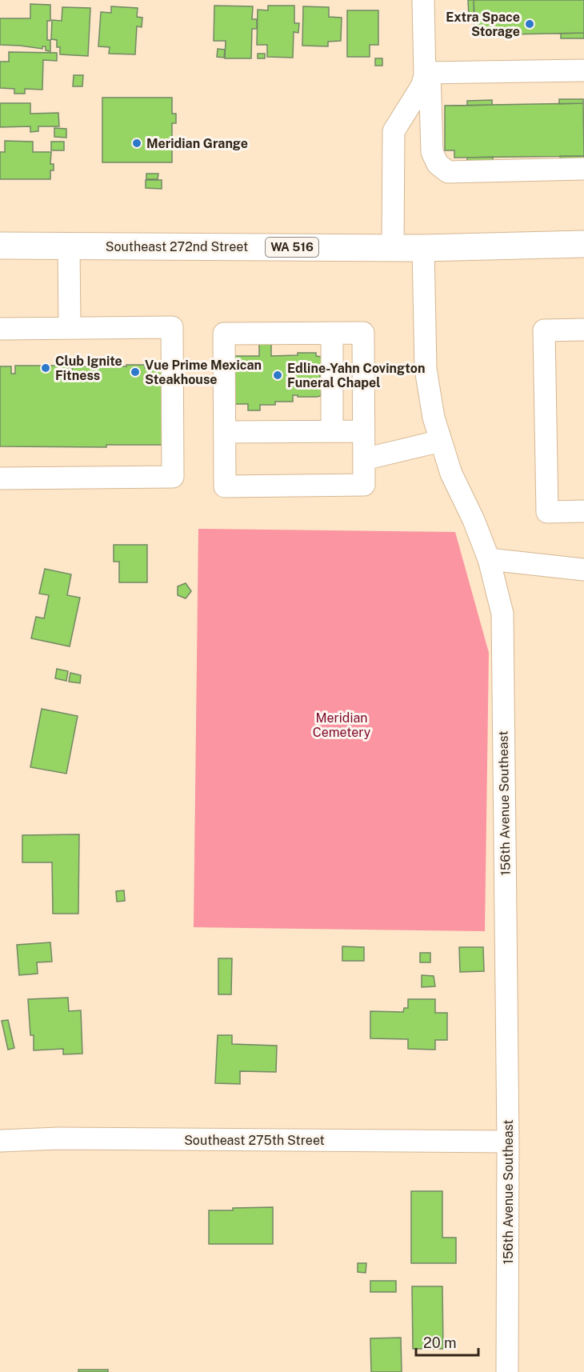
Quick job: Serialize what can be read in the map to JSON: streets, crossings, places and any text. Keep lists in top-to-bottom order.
{
  "streets": {
    "main road": ["Southeast 272nd Street", "WA 516"],
    "street": ["156th Avenue Southeast", "Southeast 275th Street"]
  },
  "crossings": [
    ["Southeast 272nd Street", "156th Avenue Southeast"],
    ["156th Avenue Southeast", "Southeast 275th Street"]
  ],
  "parks": ["Meridian Cemetery"],
  "places": [
    "Extra Space Storage",
    "Meridian Grange",
    "Club Ignite Fitness",
    "Vue Prime Mexican Steakhouse",
    "Edline-Yahn Covington Funeral Chapel"
  ],
  "scale_bar": "20 m"
}
